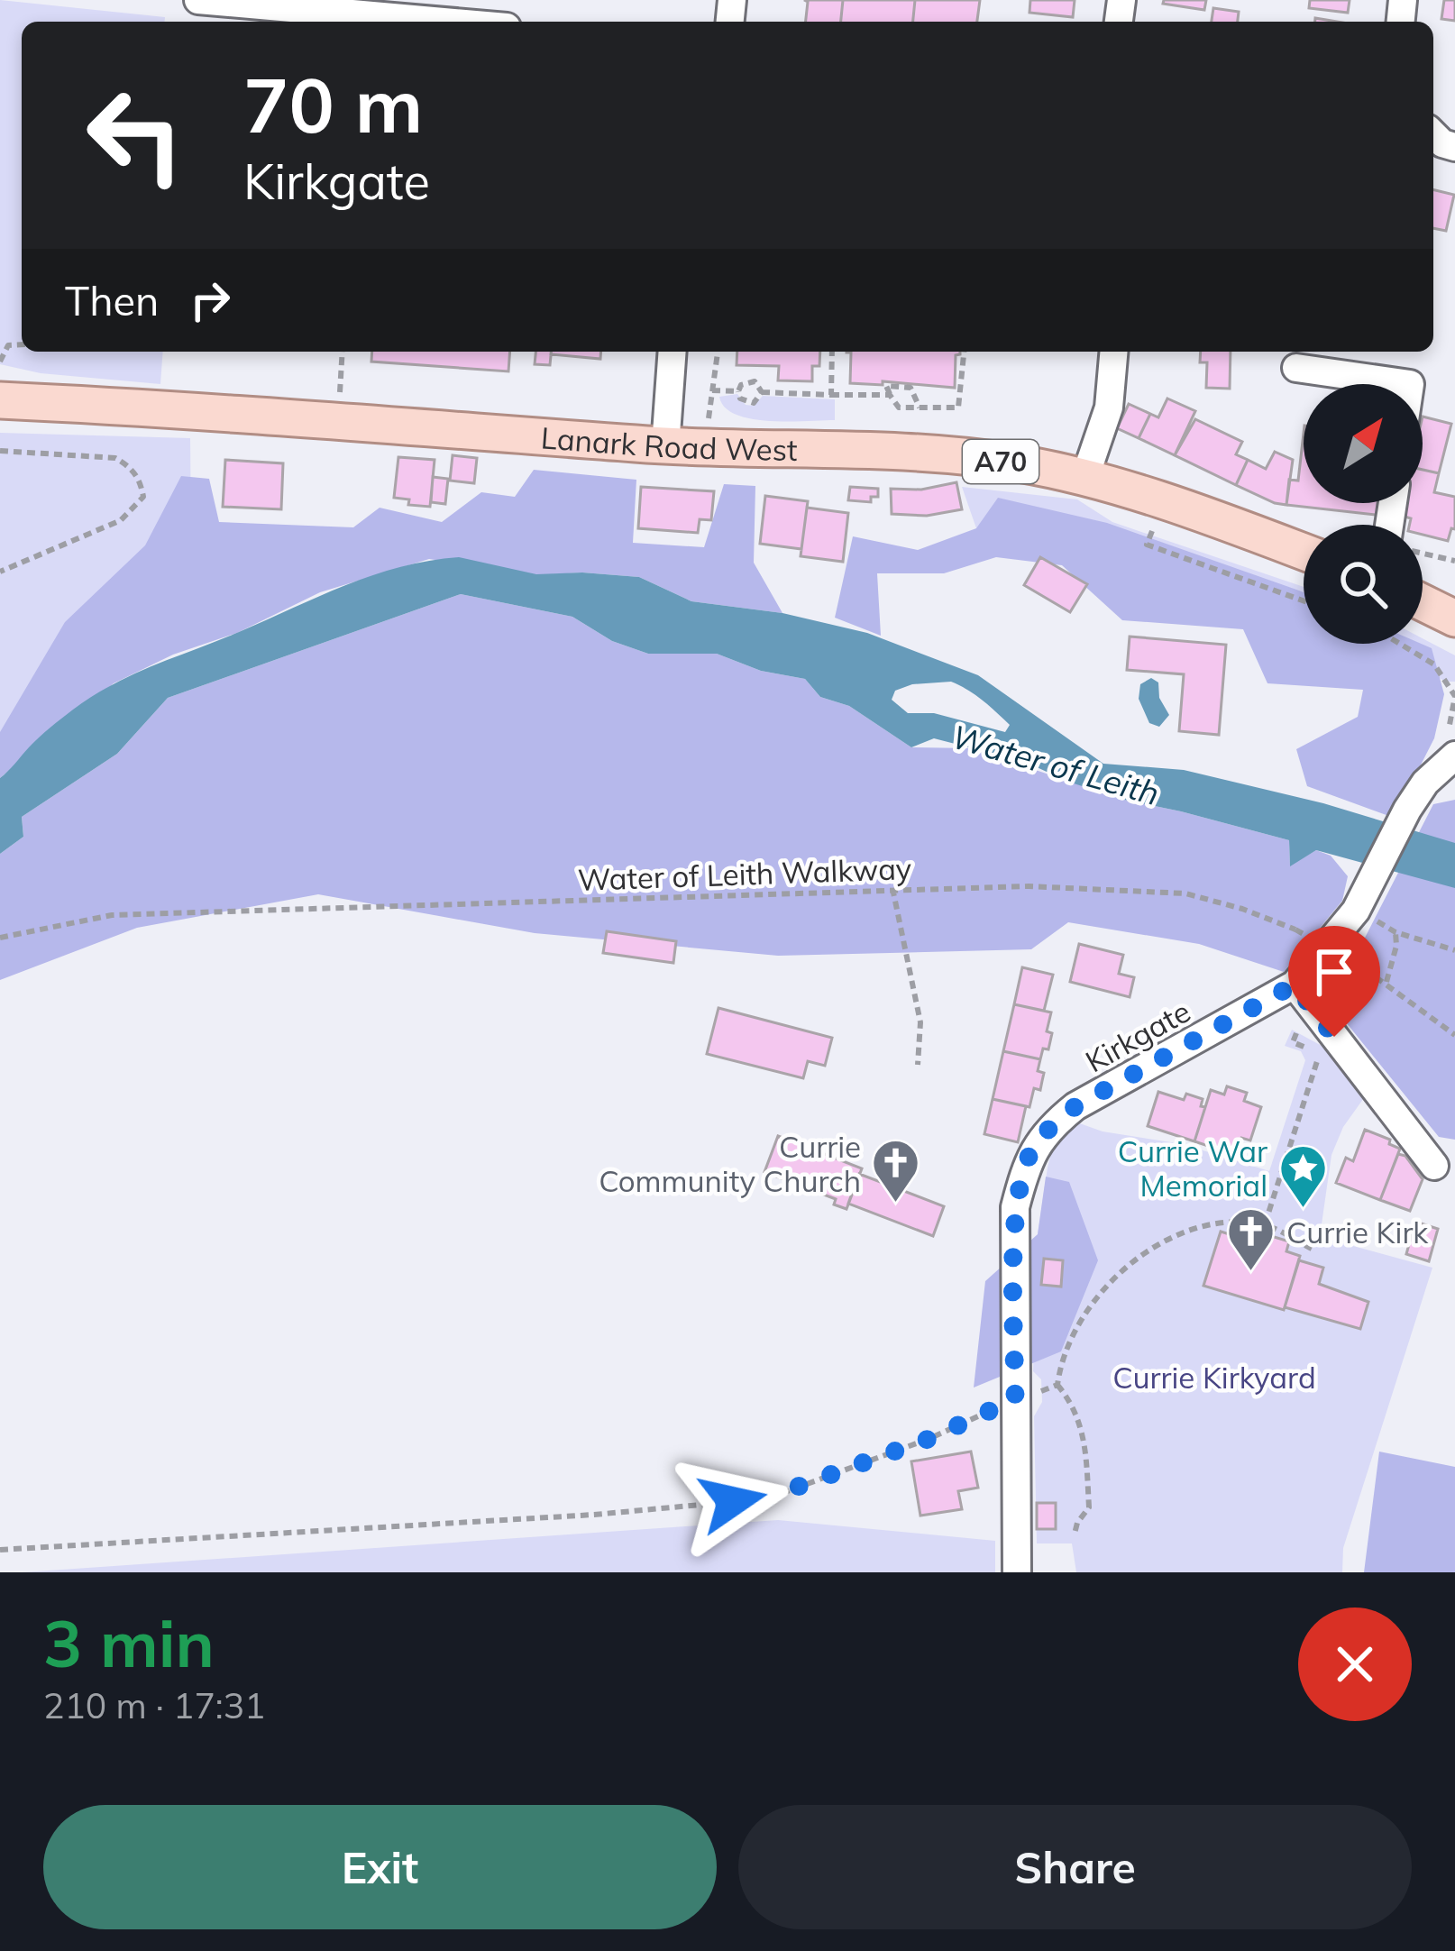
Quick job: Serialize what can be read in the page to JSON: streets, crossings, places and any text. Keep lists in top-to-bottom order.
{
  "streets": {
    "main road": ["Lanark Road West", "A70"],
    "street": ["Kirkgate"],
    "path": ["Water of Leith Walkway"]
  },
  "water": ["Water of Leith"],
  "parks": ["Currie Kirkyard"],
  "places": {
    "church": ["Currie Community Church", "Currie Kirk"],
    "place": ["Currie War Memorial"]
  },
  "north": "top right",
  "page": {
    "turn": ["70 m", "Kirkgate"],
    "then": "Then",
    "heading": ["3 min", "210 m · 17:31"],
    "buttons": ["Exit", "Share"]
  }
}
